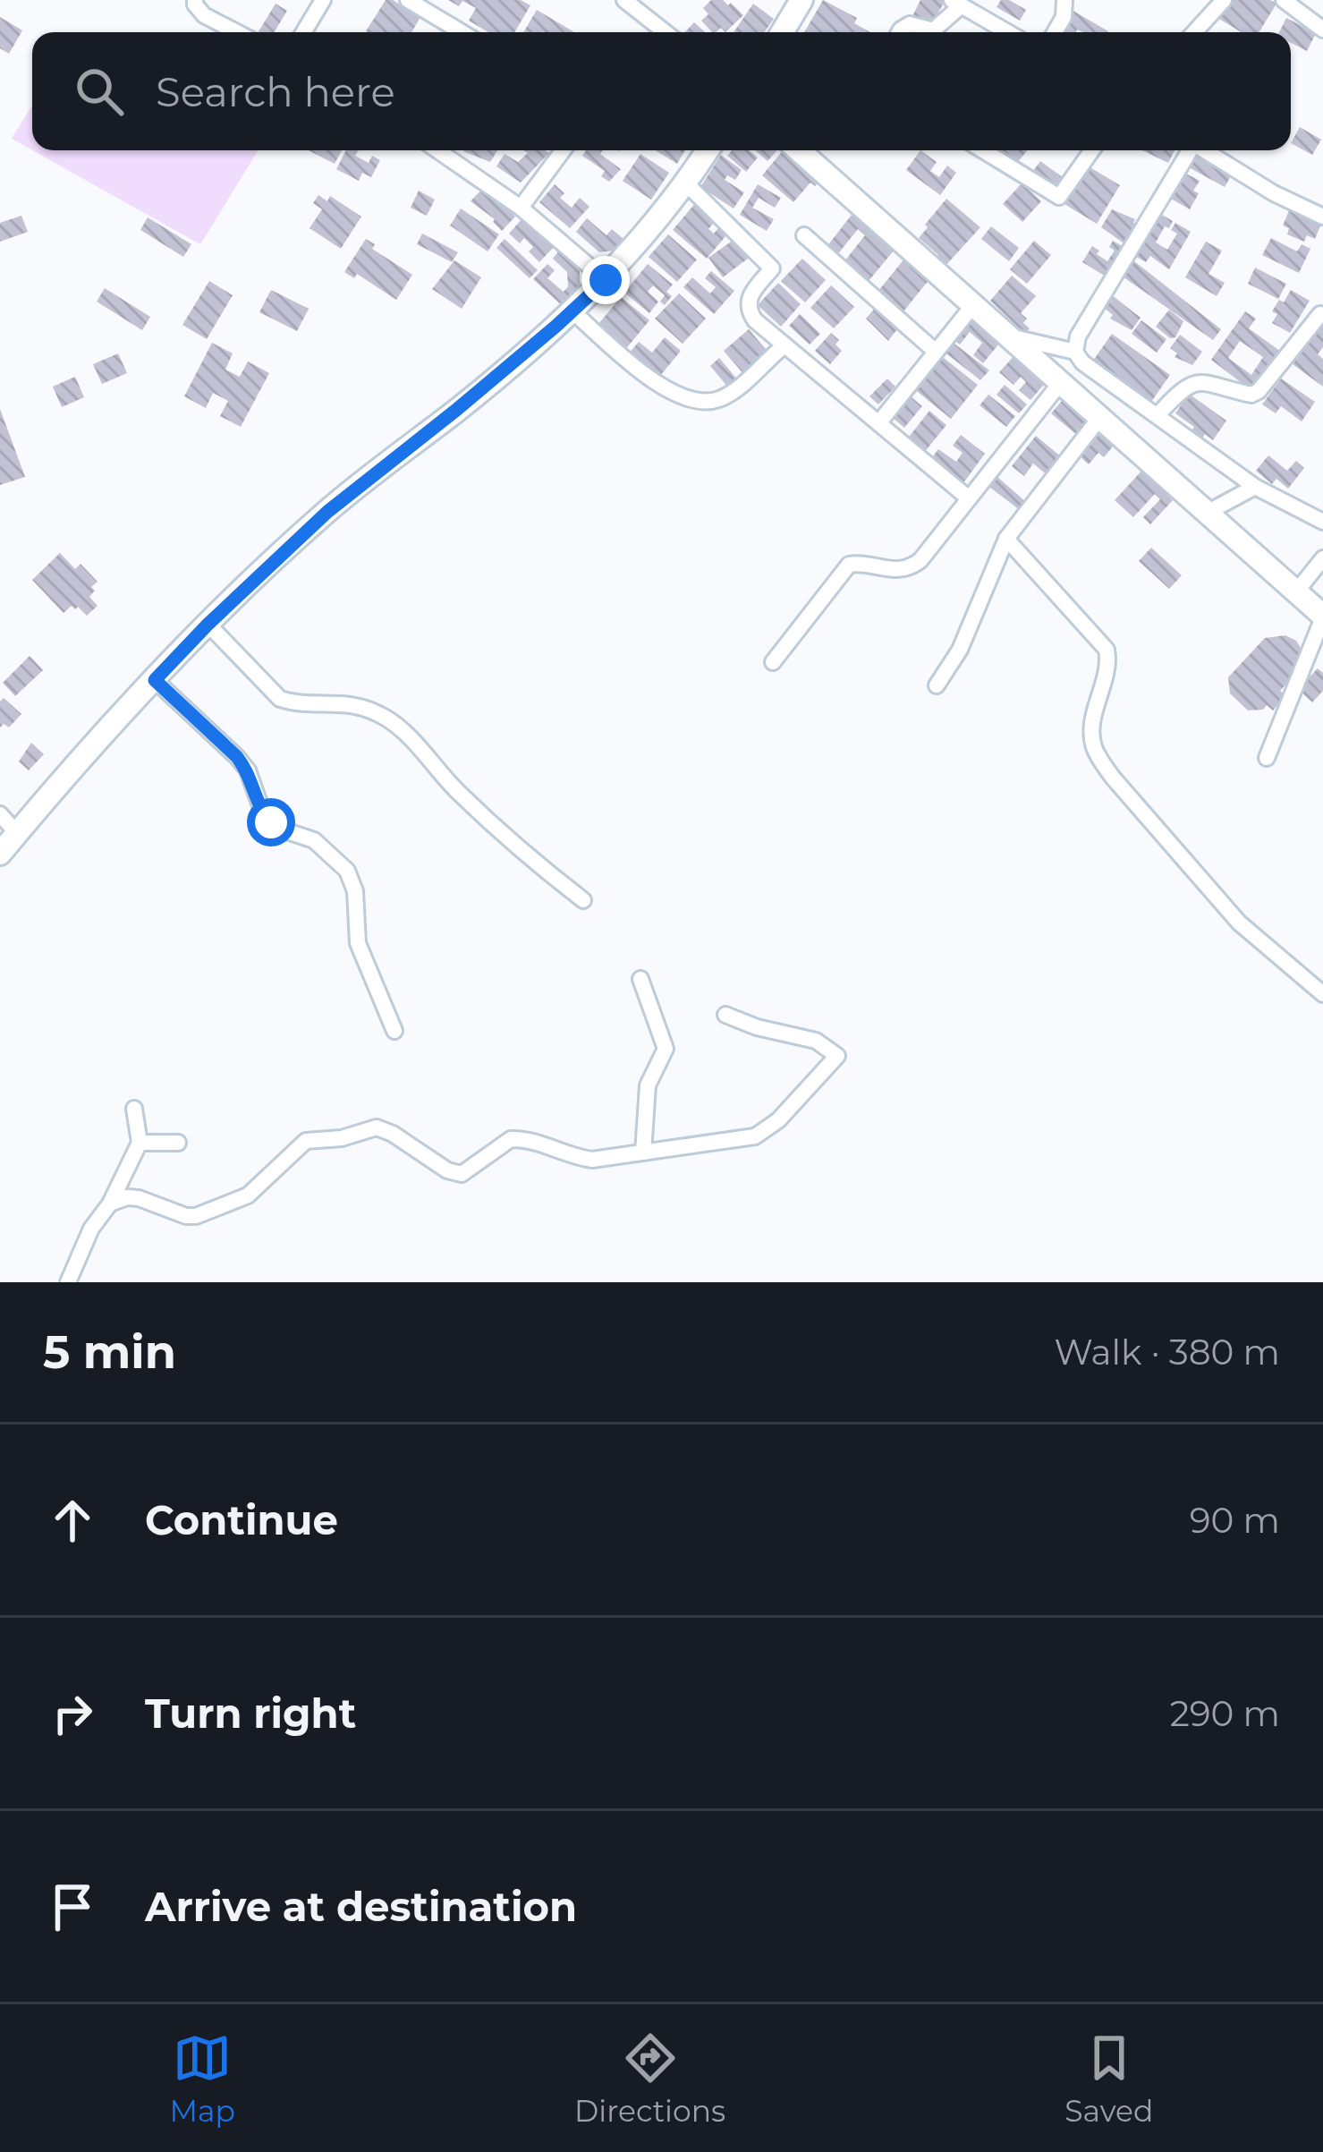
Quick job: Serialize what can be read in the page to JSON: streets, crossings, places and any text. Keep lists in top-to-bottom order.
{
  "page": {
    "search": "Search here",
    "heading": ["5 min", "Walk · 380 m"],
    "list": [
      ["Continue", "90 m"],
      ["Turn right", "290 m"],
      "Arrive at destination"
    ],
    "nav": ["Map", "Directions", "Saved"]
  }
}
